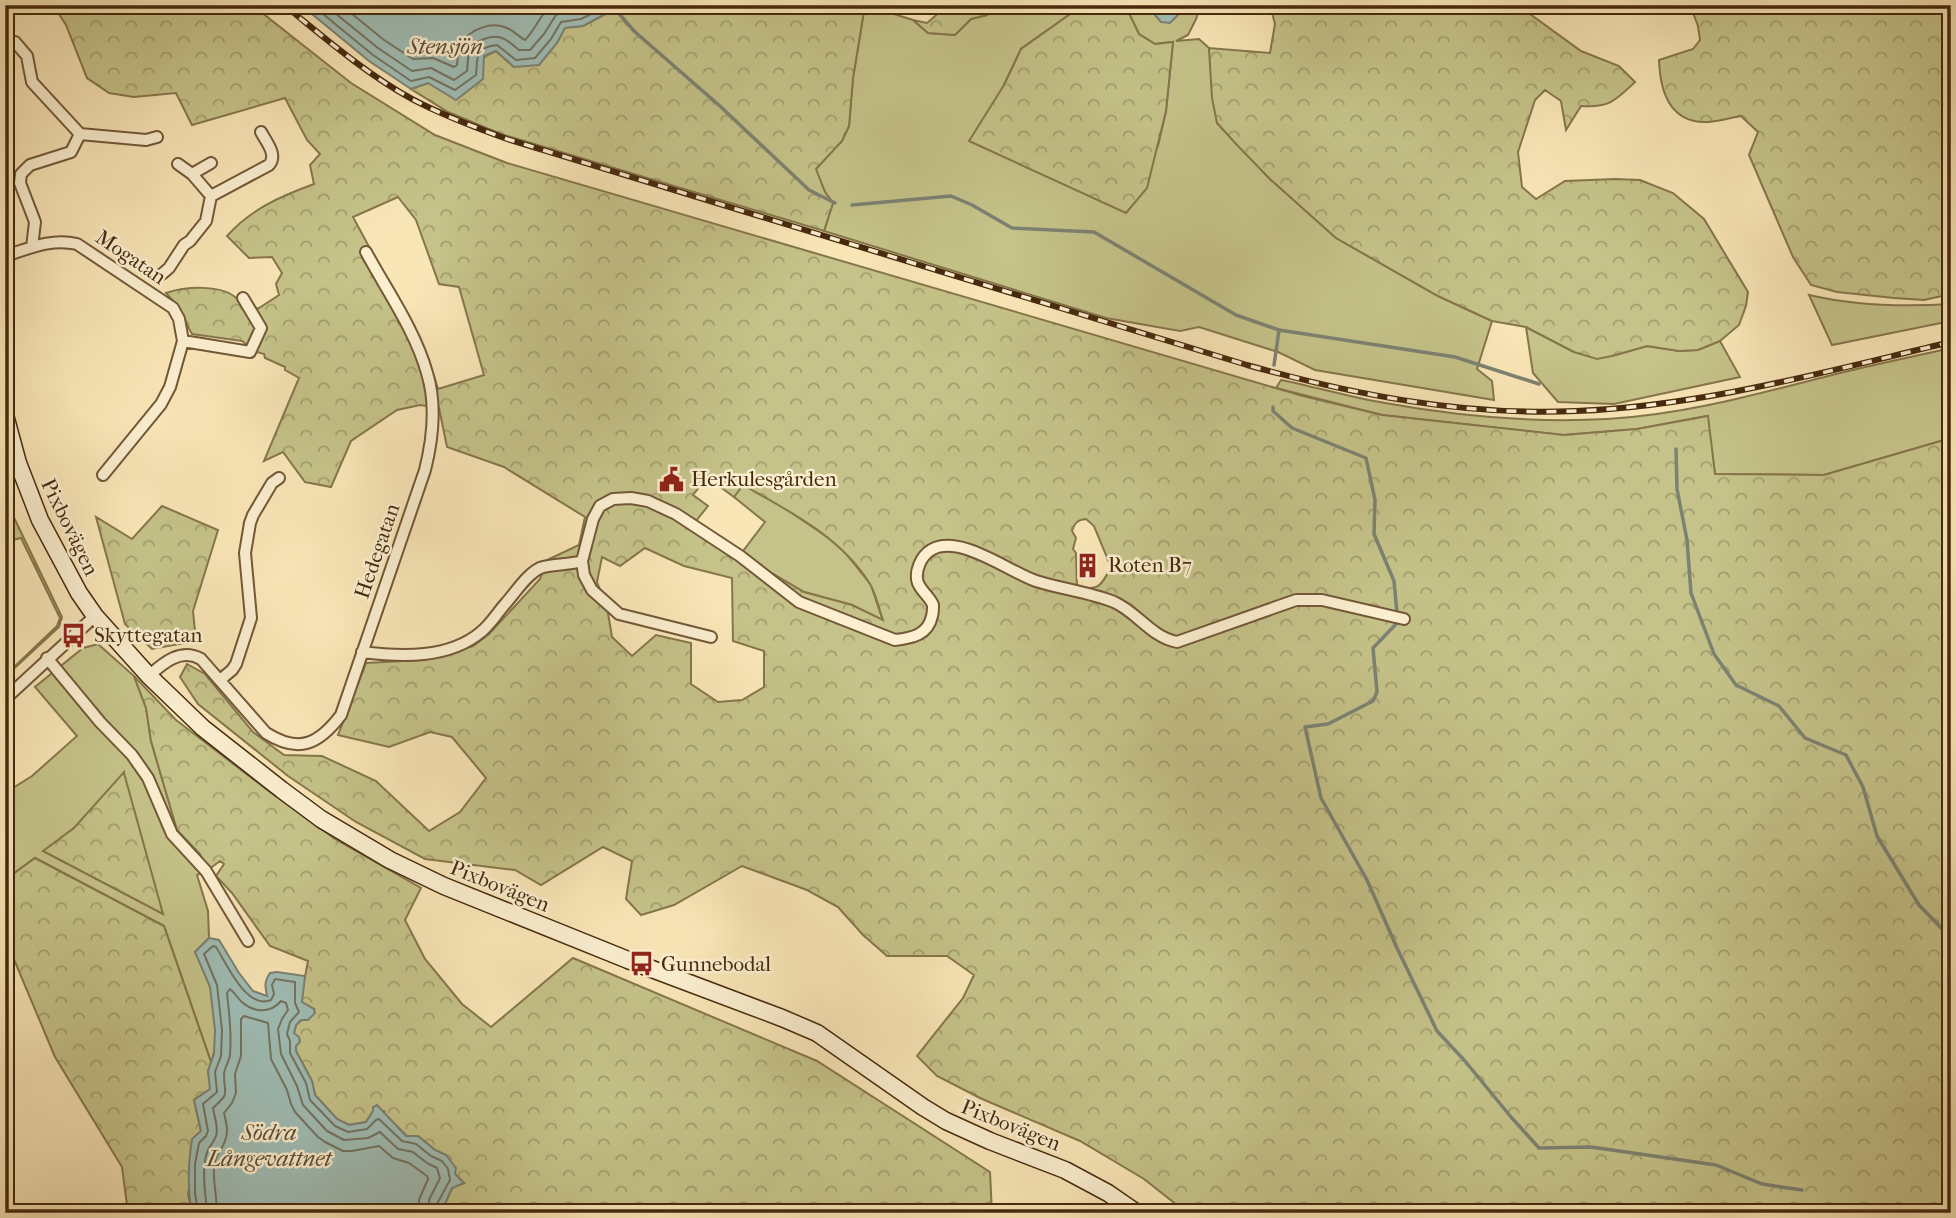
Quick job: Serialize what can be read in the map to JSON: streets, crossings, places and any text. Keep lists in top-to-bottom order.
{
  "streets": {
    "street": ["Mogatan", "Pixbovägen", "Hedegatan"]
  },
  "crossings": [
    ["Pixbovägen", "Hedegatan"]
  ],
  "water": ["Stensjön", "Södra Långevattnet"],
  "places": {
    "public building": ["Herkulesgården"],
    "building": ["Roten B7"],
    "bus stop": ["Skyttegatan", "Gunnebodal"]
  }
}
